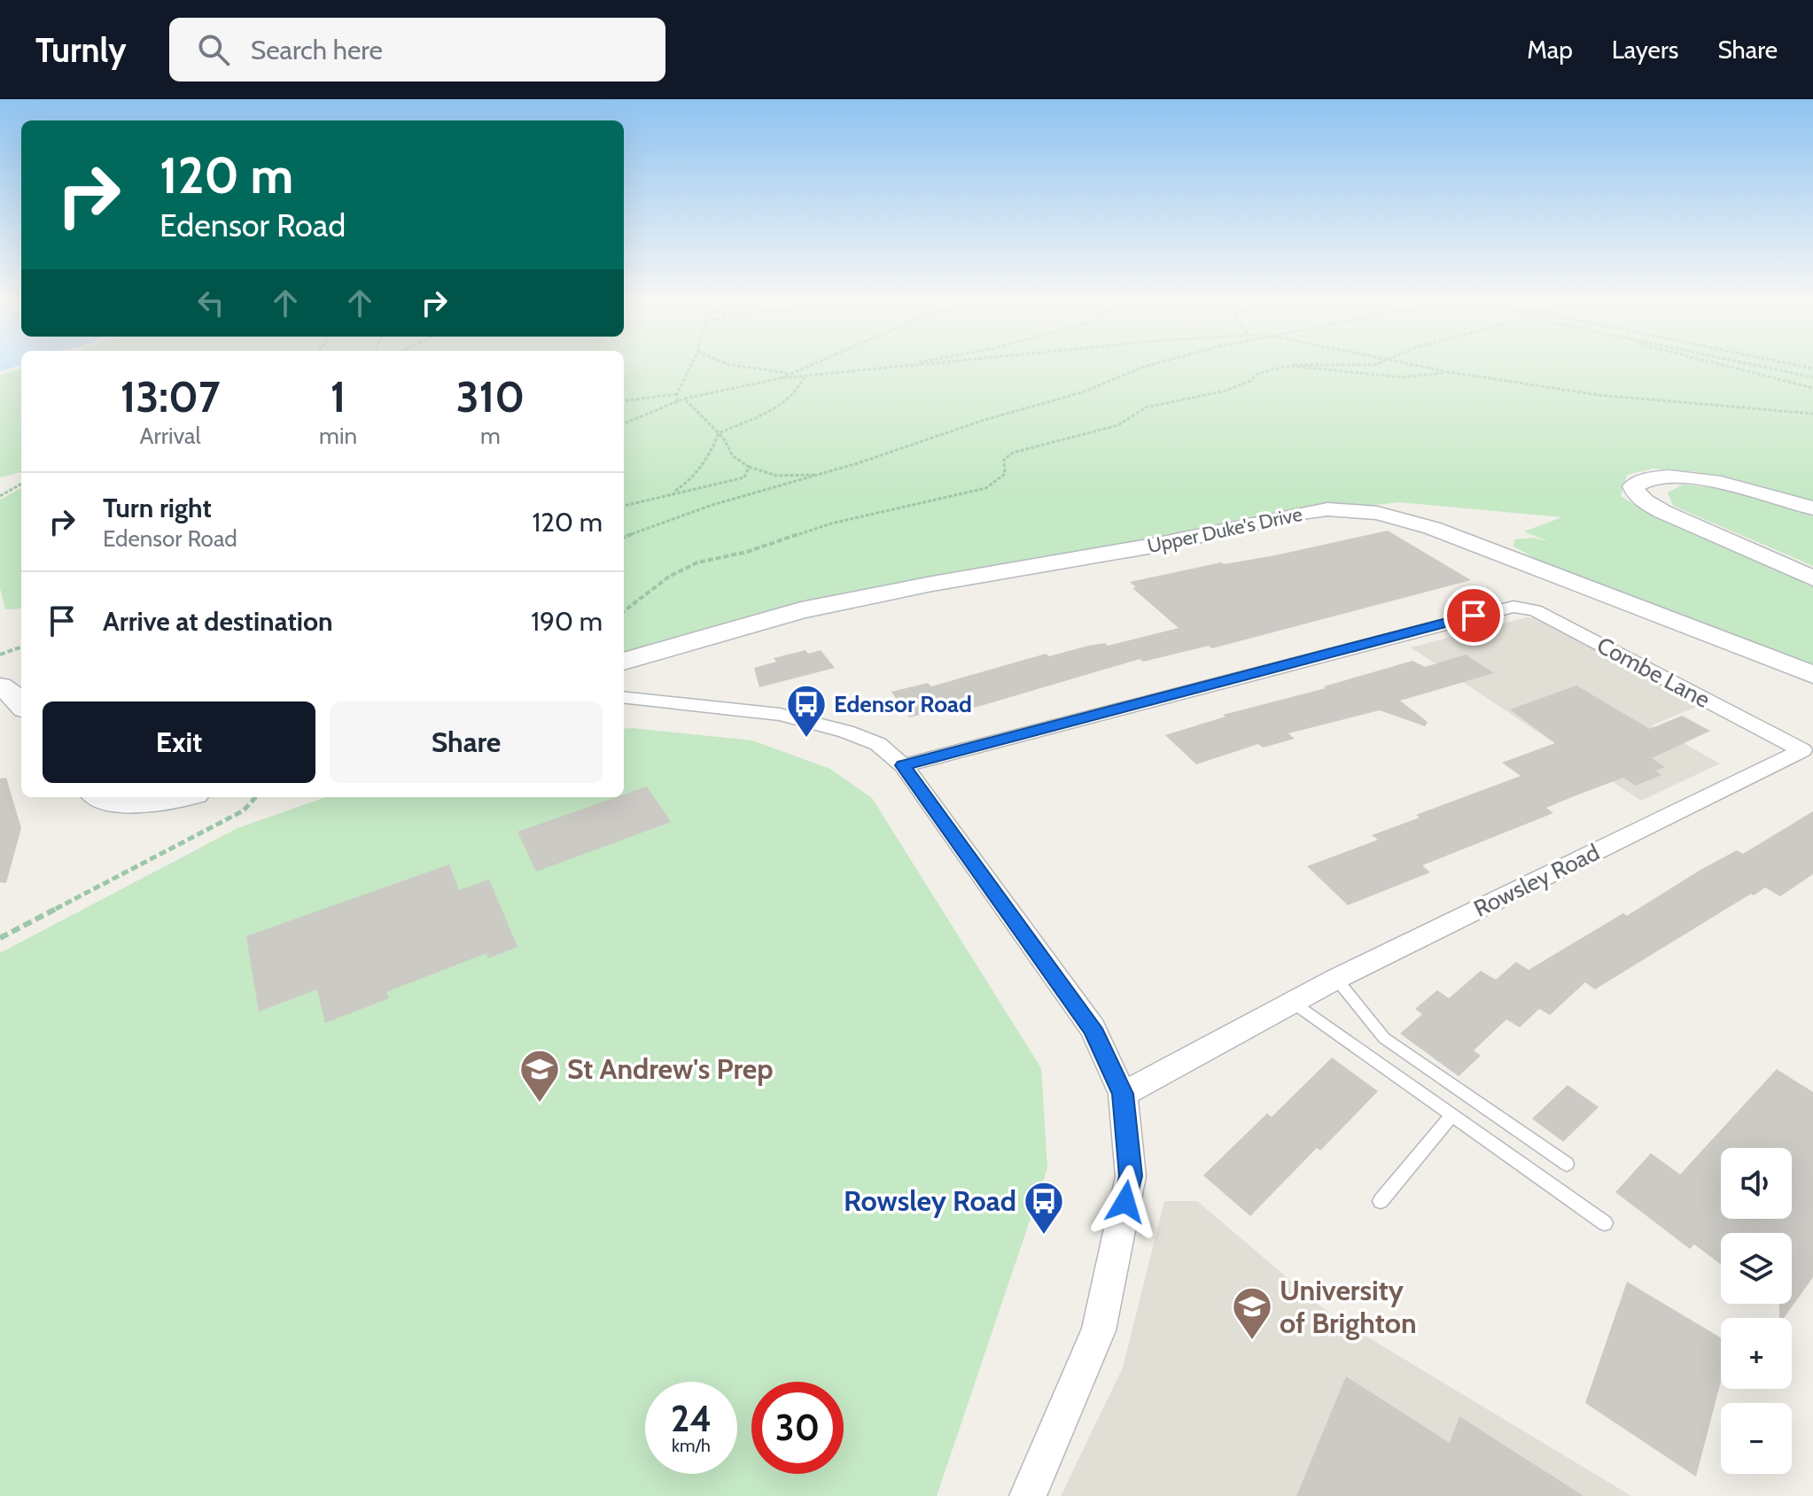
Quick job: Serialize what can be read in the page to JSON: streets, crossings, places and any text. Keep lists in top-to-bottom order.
{
  "streets": {
    "main road": ["Upper Duke's Drive"],
    "street": ["Combe Lane", "Rowsley Road"]
  },
  "crossings": [
    ["Combe Lane", "Rowsley Road"]
  ],
  "places": {
    "bus stop": ["Edensor Road", "Rowsley Road"],
    "school or university": ["St Andrew's Prep", "University of Brighton"]
  },
  "page": {
    "header": "Turnly",
    "search": "Search here",
    "nav": ["Map", "Layers", "Share"],
    "turn": ["120 m", "Edensor Road"],
    "eta": [
      "13:07",
      "Arrival",
      "1",
      "min",
      "310",
      "m"
    ],
    "list": [
      {
        "name": "Turn right",
        "note": "Edensor Road",
        "value": "120 m"
      },
      {
        "name": "Arrive at destination",
        "value": "190 m"
      }
    ],
    "buttons": ["Exit", "Share"],
    "map_buttons": ["+", "−"],
    "speed": "24 km/h",
    "limit": "30"
  }
}
